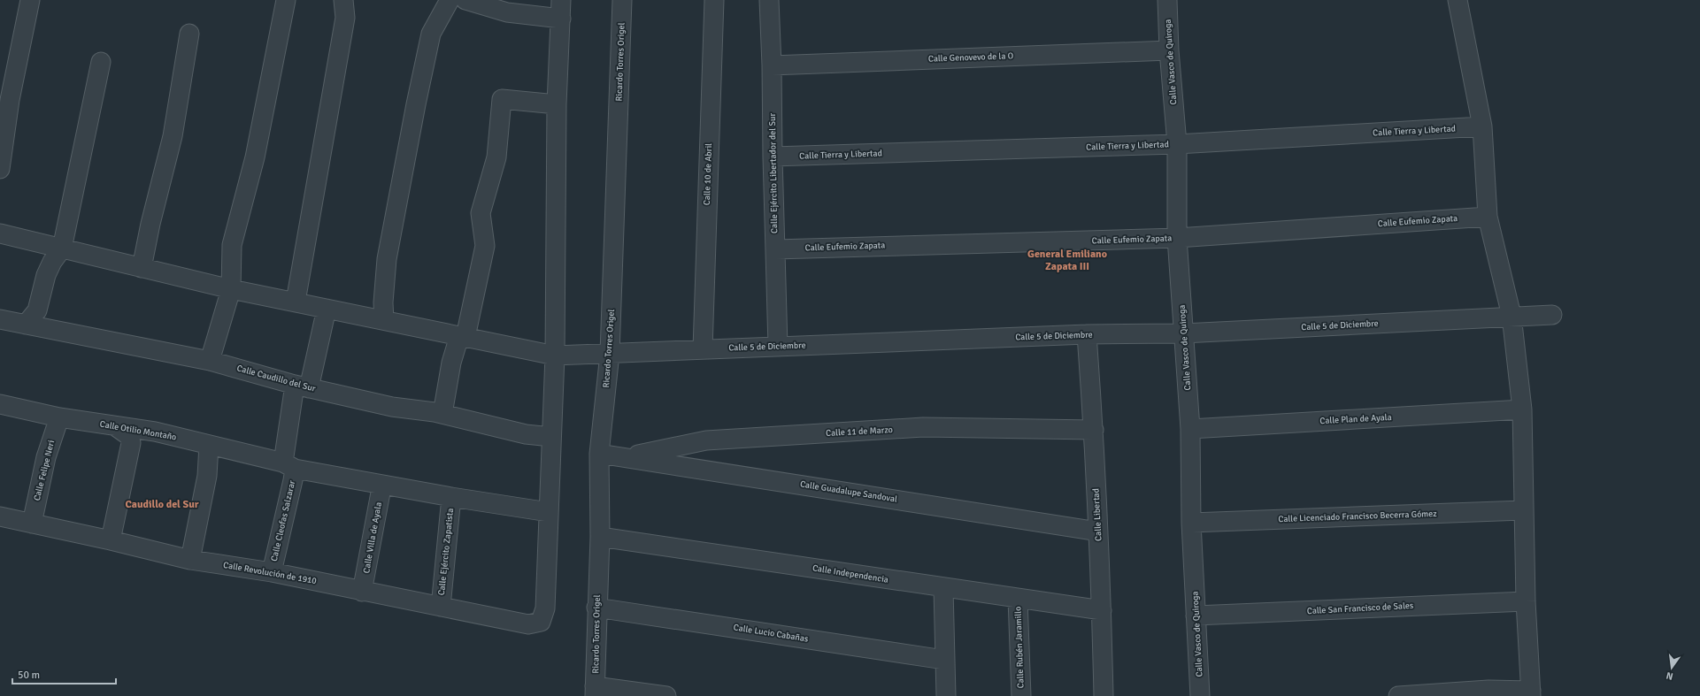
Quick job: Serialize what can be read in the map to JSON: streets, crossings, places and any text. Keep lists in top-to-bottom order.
{
  "streets": {
    "street": [
      "Calle Genovevo de la O",
      "Ricardo Torres Origel",
      "Calle Vasco de Quiroga",
      "Calle Tierra y Libertad",
      "Calle Ejército Libertador del Sur",
      "Calle 10 de Abril",
      "Calle Eufemio Zapata",
      "Calle 5 de Diciembre",
      "Calle Caudillo del Sur",
      "Calle Plan de Ayala",
      "Calle Otilio Montaño",
      "Calle 11 de Marzo",
      "Calle Felipe Neri",
      "Calle Guadalupe Sandoval",
      "Calle Libertad",
      "Calle Licenciado Francisco Becerra Gómez",
      "Calle Cleofas Salzarar",
      "Calle Villa de Ayala",
      "Calle Ejército Zapatista",
      "Calle Revolución de 1910",
      "Calle Independencia",
      "Calle San Francisco de Sales",
      "Calle Lucio Cabañas",
      "Calle Rubén Jaramillo"
    ]
  },
  "crossings": [
    ["Calle Genovevo de la O", "Calle Vasco de Quiroga"],
    ["Calle Genovevo de la O", "Calle Ejército Libertador del Sur"],
    ["Ricardo Torres Origel", "Calle 5 de Diciembre"],
    ["Ricardo Torres Origel", "Calle Guadalupe Sandoval"],
    ["Ricardo Torres Origel", "Calle Independencia"],
    ["Ricardo Torres Origel", "Calle Lucio Cabañas"],
    ["Calle Vasco de Quiroga", "Calle Tierra y Libertad"],
    ["Calle Vasco de Quiroga", "Calle Eufemio Zapata"],
    ["Calle Vasco de Quiroga", "Calle 5 de Diciembre"],
    ["Calle Vasco de Quiroga", "Calle Plan de Ayala"],
    ["Calle Vasco de Quiroga", "Calle Licenciado Francisco Becerra Gómez"],
    ["Calle Vasco de Quiroga", "Calle San Francisco de Sales"],
    ["Calle Tierra y Libertad", "Calle Ejército Libertador del Sur"],
    ["Calle Ejército Libertador del Sur", "Calle Eufemio Zapata"],
    ["Calle Ejército Libertador del Sur", "Calle 5 de Diciembre"],
    ["Calle 10 de Abril", "Calle 5 de Diciembre"],
    ["Calle 5 de Diciembre", "Calle Libertad"],
    ["Calle 5 de Diciembre", "Calle Cleofas Salzarar"],
    ["Calle Caudillo del Sur", "Calle Cleofas Salzarar"],
    ["Calle Otilio Montaño", "Calle Felipe Neri"],
    ["Calle Otilio Montaño", "Calle Cleofas Salzarar"],
    ["Calle Otilio Montaño", "Calle Villa de Ayala"],
    ["Calle Otilio Montaño", "Calle Ejército Zapatista"],
    ["Calle Otilio Montaño", "Calle Revolución de 1910"],
    ["Calle 11 de Marzo", "Calle Guadalupe Sandoval"],
    ["Calle 11 de Marzo", "Calle Libertad"],
    ["Calle Felipe Neri", "Calle Revolución de 1910"],
    ["Calle Guadalupe Sandoval", "Calle Libertad"],
    ["Calle Libertad", "Calle Independencia"],
    ["Calle Cleofas Salzarar", "Calle Revolución de 1910"],
    ["Calle Villa de Ayala", "Calle Revolución de 1910"],
    ["Calle Ejército Zapatista", "Calle Revolución de 1910"],
    ["Calle Independencia", "Calle Rubén Jaramillo"]
  ],
  "districts": ["General Emiliano Zapata III", "Caudillo del Sur"],
  "scale_bar": "50 m",
  "north": "bottom"
}
